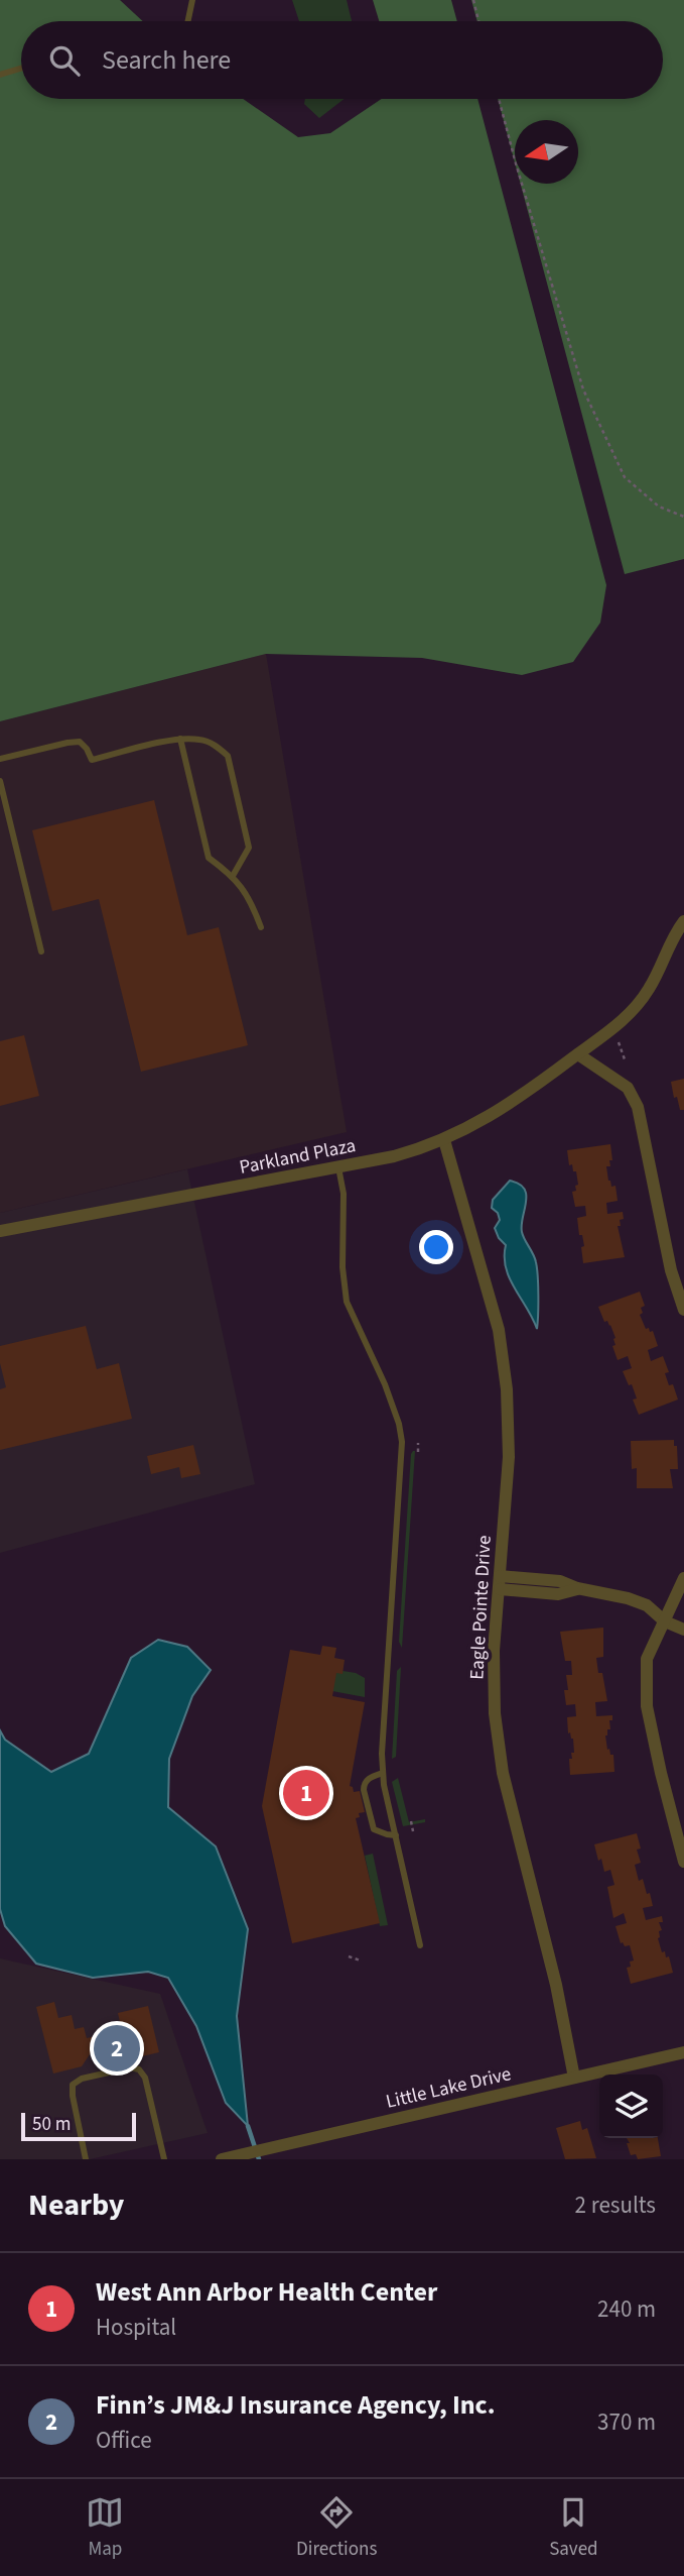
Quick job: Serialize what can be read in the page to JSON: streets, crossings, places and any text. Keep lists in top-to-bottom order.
{
  "streets": {
    "street": ["Parkland Plaza", "Eagle Pointe Drive", "Little Lake Drive"]
  },
  "crossings": [
    ["Parkland Plaza", "Eagle Pointe Drive"],
    ["Eagle Pointe Drive", "Little Lake Drive"]
  ],
  "scale_bar": "50 m",
  "north": "left",
  "page": {
    "search": "Search here",
    "pins": ["1", "2"],
    "scale": "50 m",
    "heading": ["Nearby", "2 results"],
    "list": [
      {
        "mark": "1",
        "name": "West Ann Arbor Health Center",
        "note": "Hospital",
        "value": "240 m"
      },
      {
        "mark": "2",
        "name": "Finn’s JM&J Insurance Agency, Inc.",
        "note": "Office",
        "value": "370 m"
      }
    ],
    "nav": ["Map", "Directions", "Saved"]
  }
}
